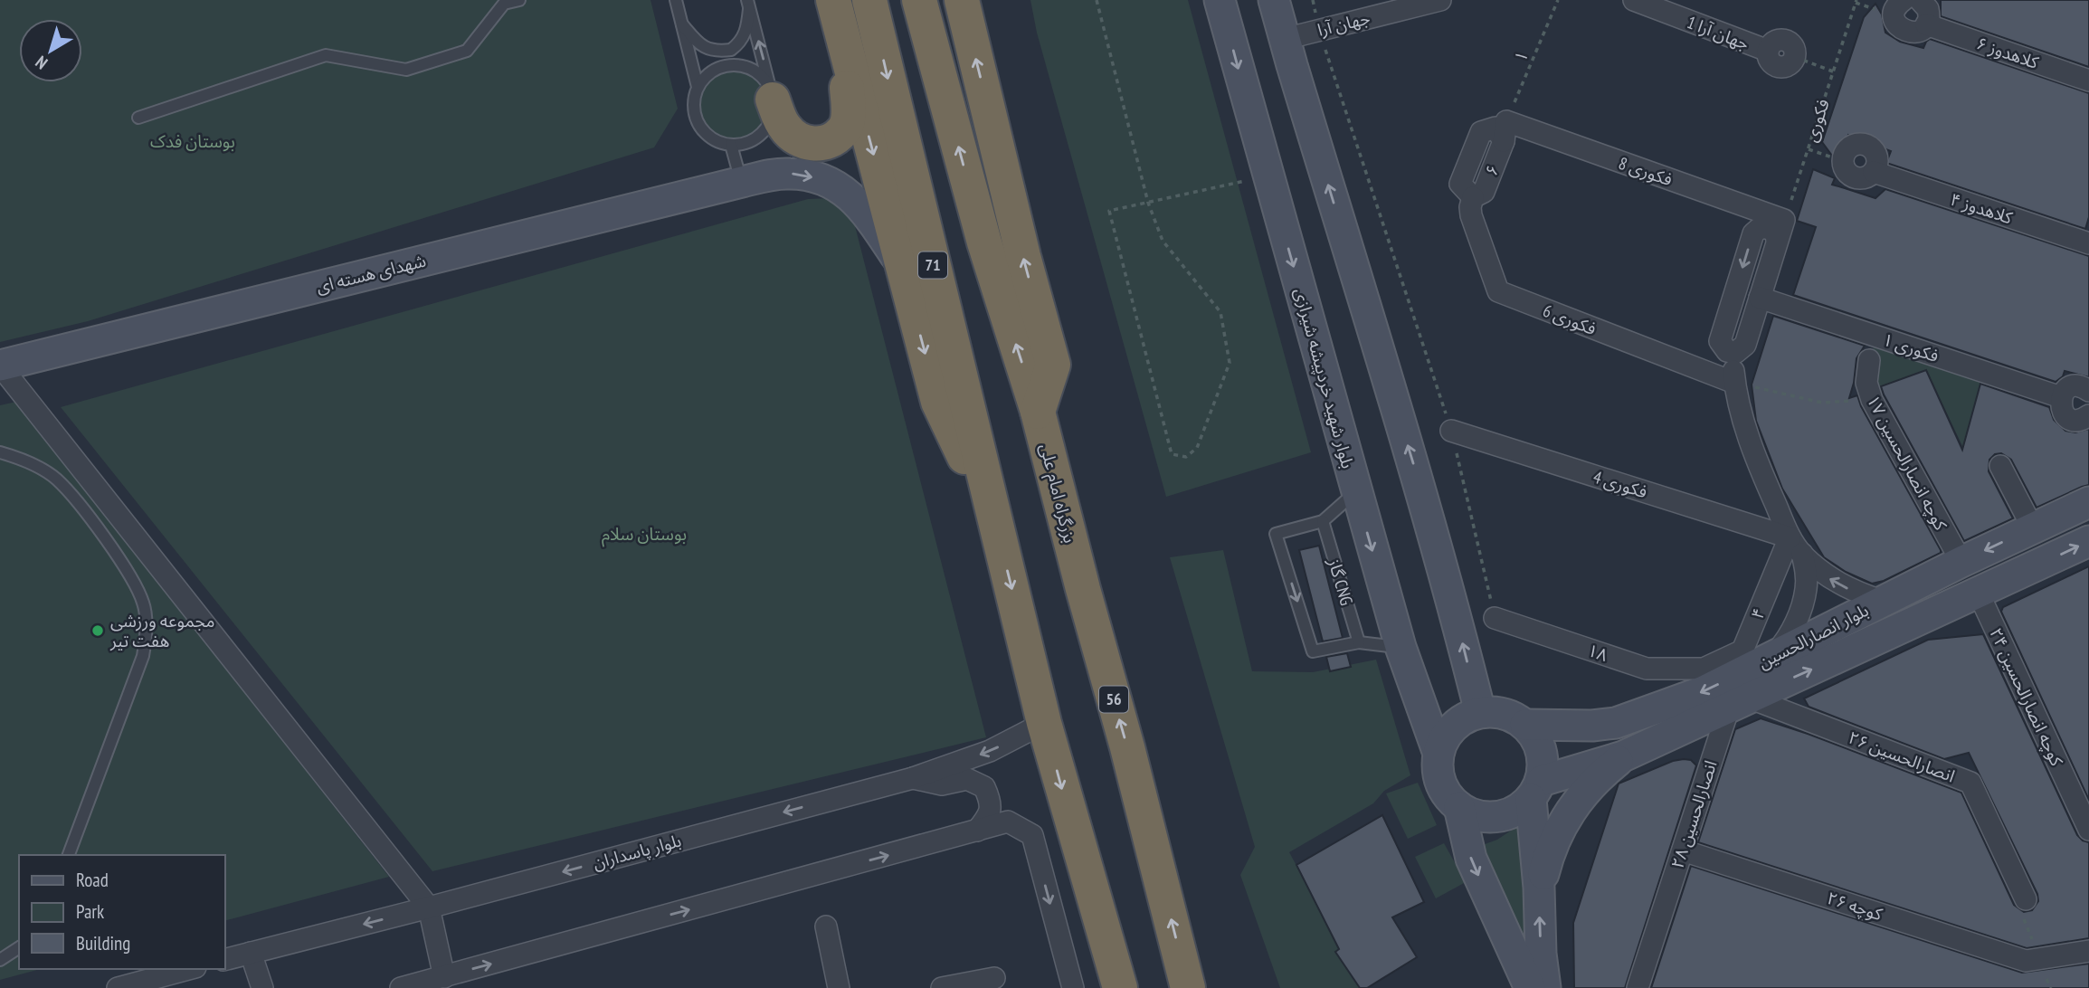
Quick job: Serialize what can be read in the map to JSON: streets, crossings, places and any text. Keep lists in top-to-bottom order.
{
  "streets": {
    "highway": ["71", "بزرگراه امام علی", "56"],
    "street": [
      "جهان آرا",
      "جهان آرا 1",
      "کلاهدوز ۶",
      "۶",
      "فکوری 8",
      "کلاهدوز ۴",
      "شهدای هسته ای",
      "فکوری 6",
      "فکوری ۱",
      "بلوار شهید خردپیشه شیرازی",
      "کوچه انصارالحسین ۱۷",
      "فکوری 4",
      "۴",
      "بلوار انصارالحسین",
      "۱۸",
      "کوچه انصارالحسین ۲۴",
      "انصارالحسین ۲۶",
      "انصارالحسین ۲۸",
      "بلوار پاسداران",
      "کوچه ۲۶"
    ],
    "lane": ["گاز CNG"],
    "path": ["۱", "فکوری"]
  },
  "crossings": [
    ["۱", "۶"],
    ["۱", "فکوری 8"],
    ["فکوری", "فکوری 8"],
    ["۶", "فکوری 8"],
    ["۶", "فکوری 6"],
    ["بلوار شهید خردپیشه شیرازی", "بلوار انصارالحسین"],
    ["کوچه انصارالحسین ۱۷", "بلوار انصارالحسین"],
    ["فکوری 4", "۴"],
    ["۴", "۱۸"],
    ["بلوار انصارالحسین", "کوچه انصارالحسین ۲۴"],
    ["بلوار انصارالحسین", "انصارالحسین ۲۶"],
    ["بلوار انصارالحسین", "انصارالحسین ۲۸"],
    ["انصارالحسین ۲۶", "انصارالحسین ۲۸"],
    ["انصارالحسین ۲۸", "کوچه ۲۶"]
  ],
  "parks": ["بوستان فدک", "بوستان سلام"],
  "places": ["مجموعه ورزشی هفت تیر"],
  "legend": ["Road", "Park", "Building"],
  "north": "bottom left"
}
